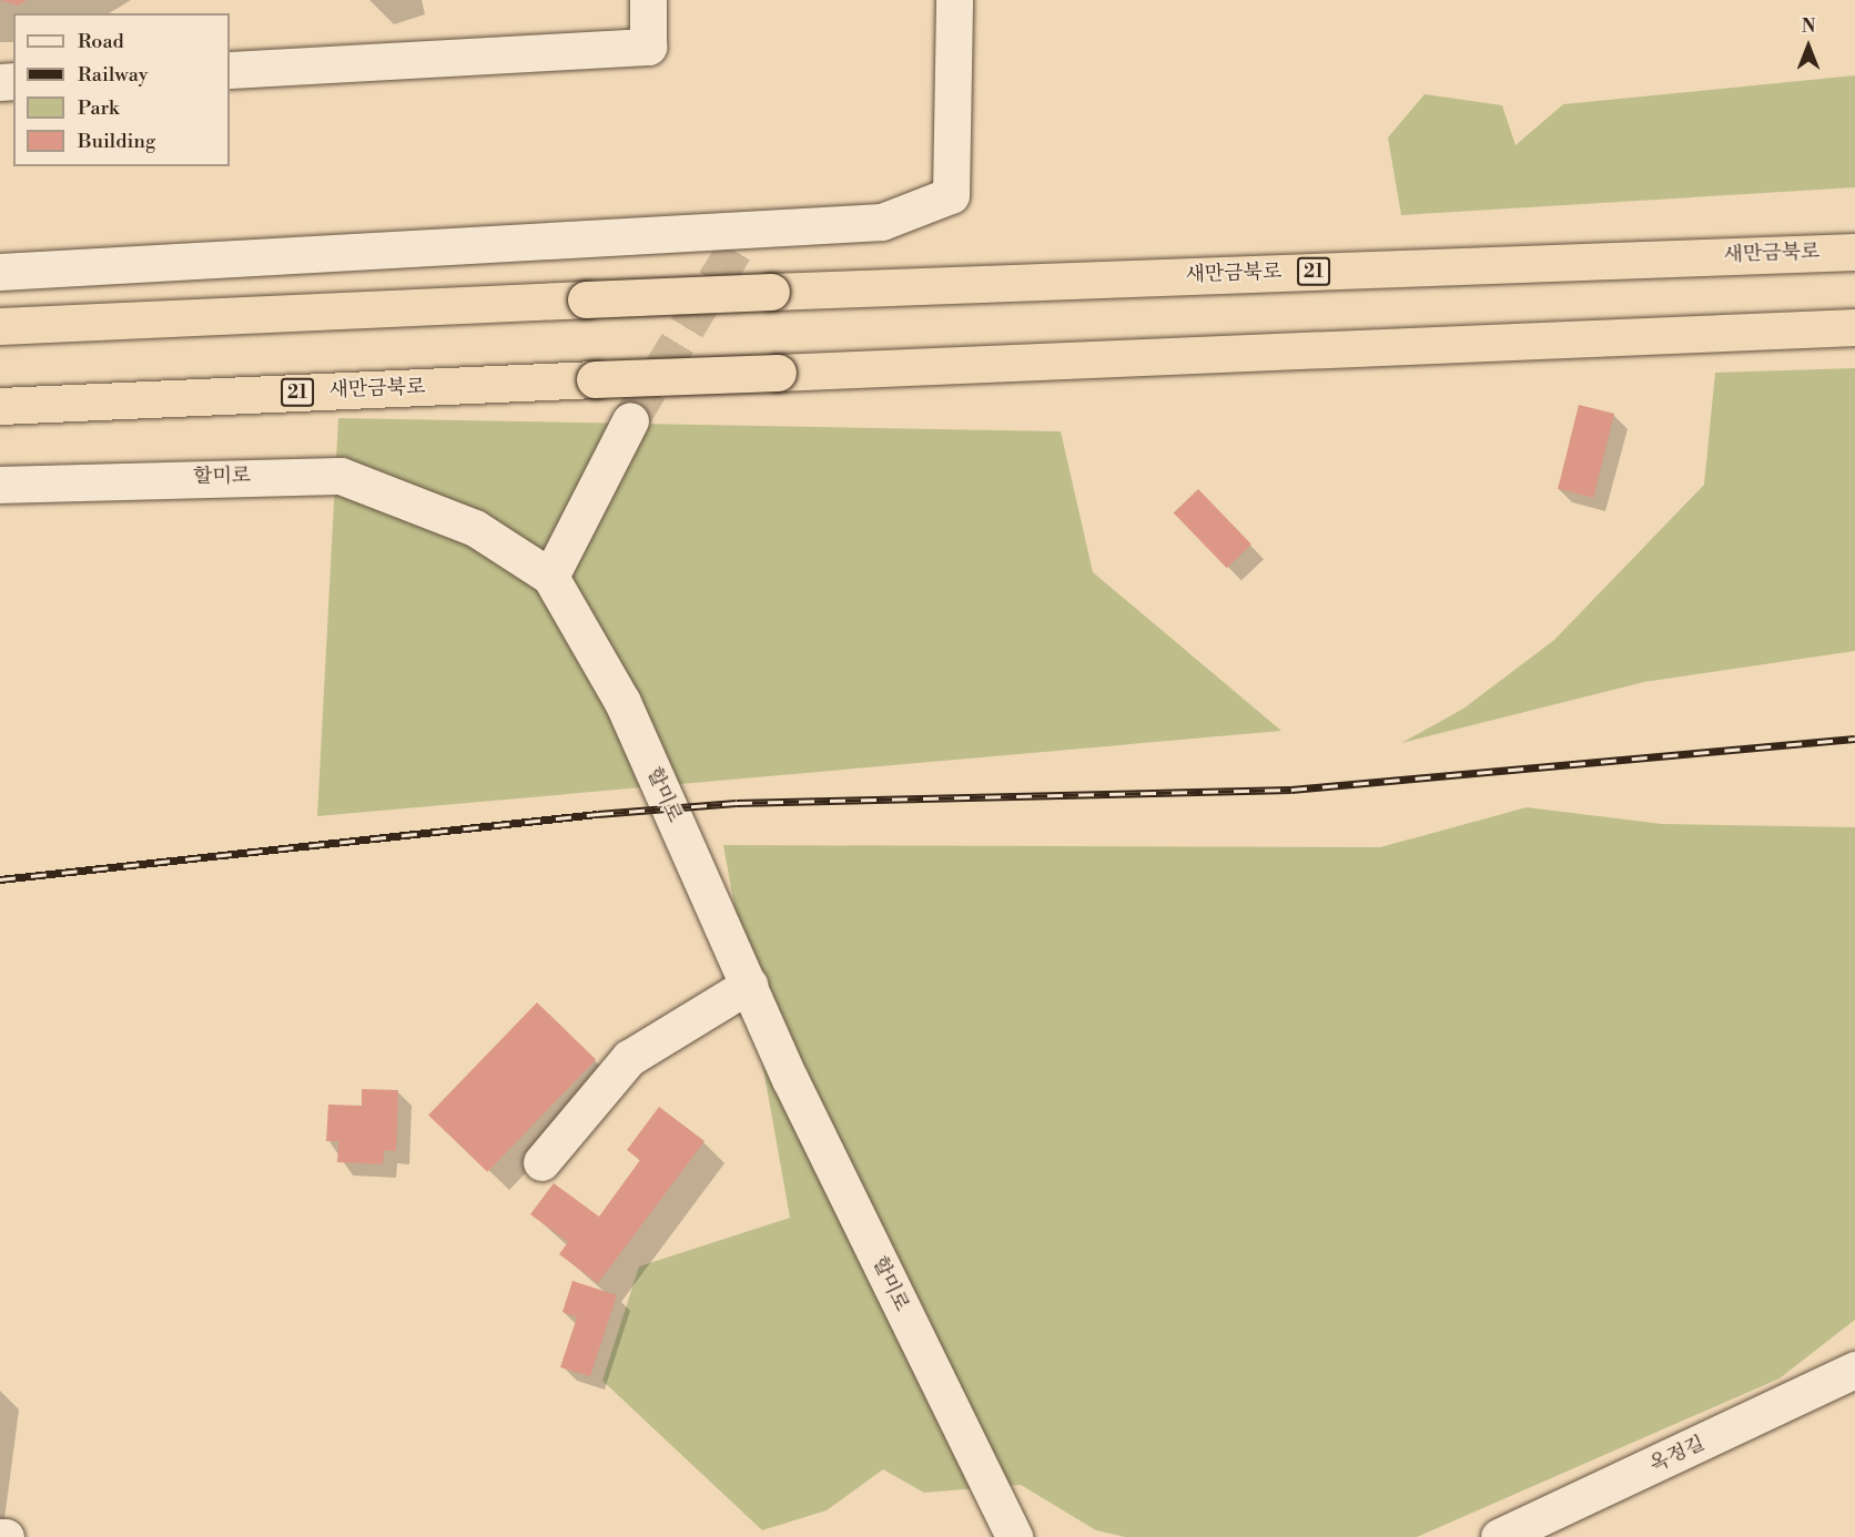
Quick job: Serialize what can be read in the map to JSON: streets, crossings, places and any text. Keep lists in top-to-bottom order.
{
  "streets": {
    "highway": ["새만금북로", "21"],
    "street": ["할미로", "옥정길"]
  },
  "legend": [
    "Road",
    "Railway",
    "Park",
    "Building"
  ],
  "north": "top"
}
